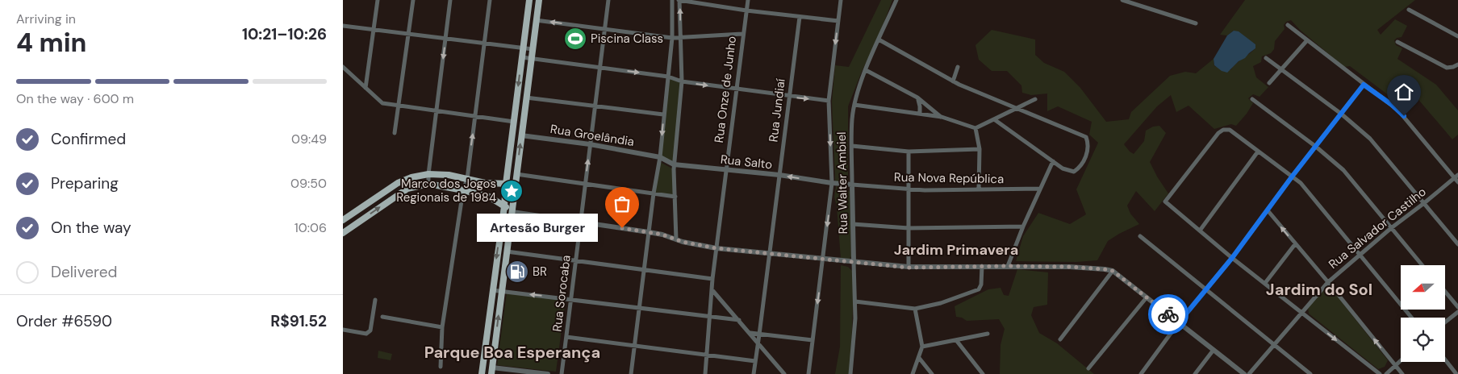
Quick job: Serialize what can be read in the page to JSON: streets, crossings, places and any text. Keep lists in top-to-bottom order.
{
  "streets": {
    "street": [
      "Rua Onze de Junho",
      "Rua Jundiaí",
      "Rua Groelândia",
      "Rua Salto",
      "Rua Nova República",
      "Rua Walter Ambiel",
      "Rua Salvador Castilho",
      "Rua Sorocaba"
    ]
  },
  "crossings": [
    ["Rua Onze de Junho", "Rua Salto"],
    ["Rua Jundiaí", "Rua Salto"],
    ["Rua Groelândia", "Rua Salto"],
    ["Rua Groelândia", "Rua Sorocaba"],
    ["Rua Salto", "Rua Nova República"],
    ["Rua Nova República", "Rua Walter Ambiel"]
  ],
  "districts": ["Jardim Primavera", "Jardim do Sol", "Parque Boa Esperança"],
  "places": {
    "sports": ["Piscina Class"],
    "place": ["Marco dos Jogos Regionais de 1984"],
    "other": ["Artesão Burger"],
    "fuel station": ["BR"]
  },
  "north": "left",
  "page": {
    "heading": ["4 min", "Arriving in", "10:21–10:26"],
    "panel": ["Order #6590", "R$91.52"],
    "bar": "On the way · 600 m",
    "list": [
      ["Confirmed", "09:49"],
      ["Preparing", "09:50"],
      ["On the way", "10:06"],
      "Delivered"
    ],
    "bubble": "Artesão Burger"
  }
}
